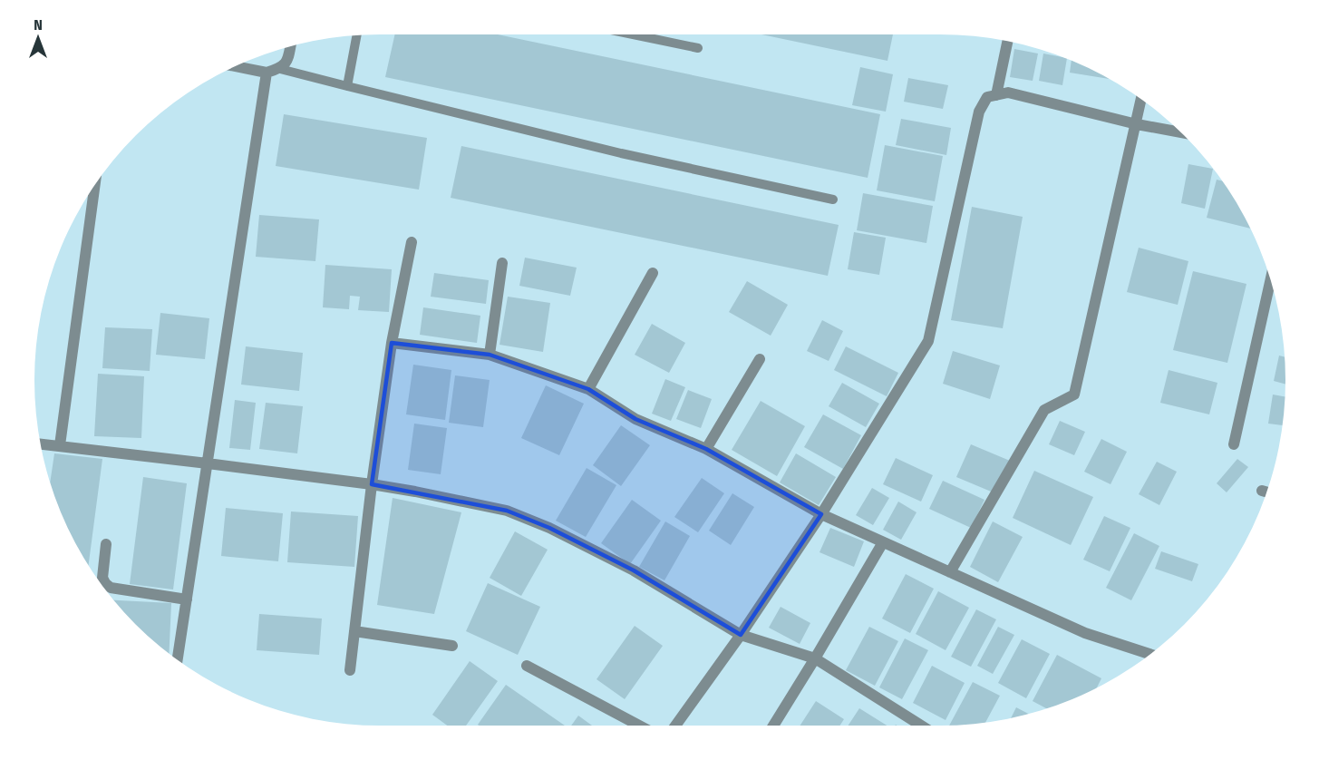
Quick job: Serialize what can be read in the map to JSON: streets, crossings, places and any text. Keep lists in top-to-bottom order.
{
  "north": "top"
}
